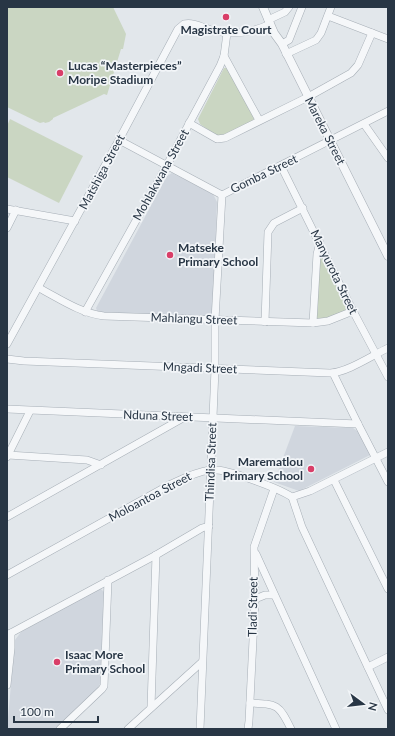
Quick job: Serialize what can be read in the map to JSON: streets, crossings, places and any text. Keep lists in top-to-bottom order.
{
  "streets": {
    "street": [
      "Mareka Street",
      "Matshiga Street",
      "Gomba Street",
      "Mohlakwana Street",
      "Manyurota Street",
      "Mahlangu Street",
      "Mngadi Street",
      "Nduna Street",
      "Thindisa Street",
      "Moloantoa Street",
      "Tladi Street"
    ]
  },
  "crossings": [
    ["Mareka Street", "Gomba Street"],
    ["Matshiga Street", "Gomba Street"],
    ["Matshiga Street", "Mohlakwana Street"],
    ["Matshiga Street", "Mahlangu Street"],
    ["Gomba Street", "Mohlakwana Street"],
    ["Gomba Street", "Manyurota Street"],
    ["Gomba Street", "Thindisa Street"],
    ["Mohlakwana Street", "Mahlangu Street"],
    ["Manyurota Street", "Mahlangu Street"],
    ["Manyurota Street", "Mngadi Street"],
    ["Mahlangu Street", "Thindisa Street"],
    ["Mngadi Street", "Thindisa Street"],
    ["Nduna Street", "Thindisa Street"],
    ["Thindisa Street", "Moloantoa Street"],
    ["Moloantoa Street", "Tladi Street"]
  ],
  "places": [
    "Magistrate Court",
    "Lucas “Masterpieces” Moripe Stadium",
    "Matseke Primary School",
    "Marematlou Primary School",
    "Isaac More Primary School"
  ],
  "scale_bar": "100 m",
  "north": "right"
}
